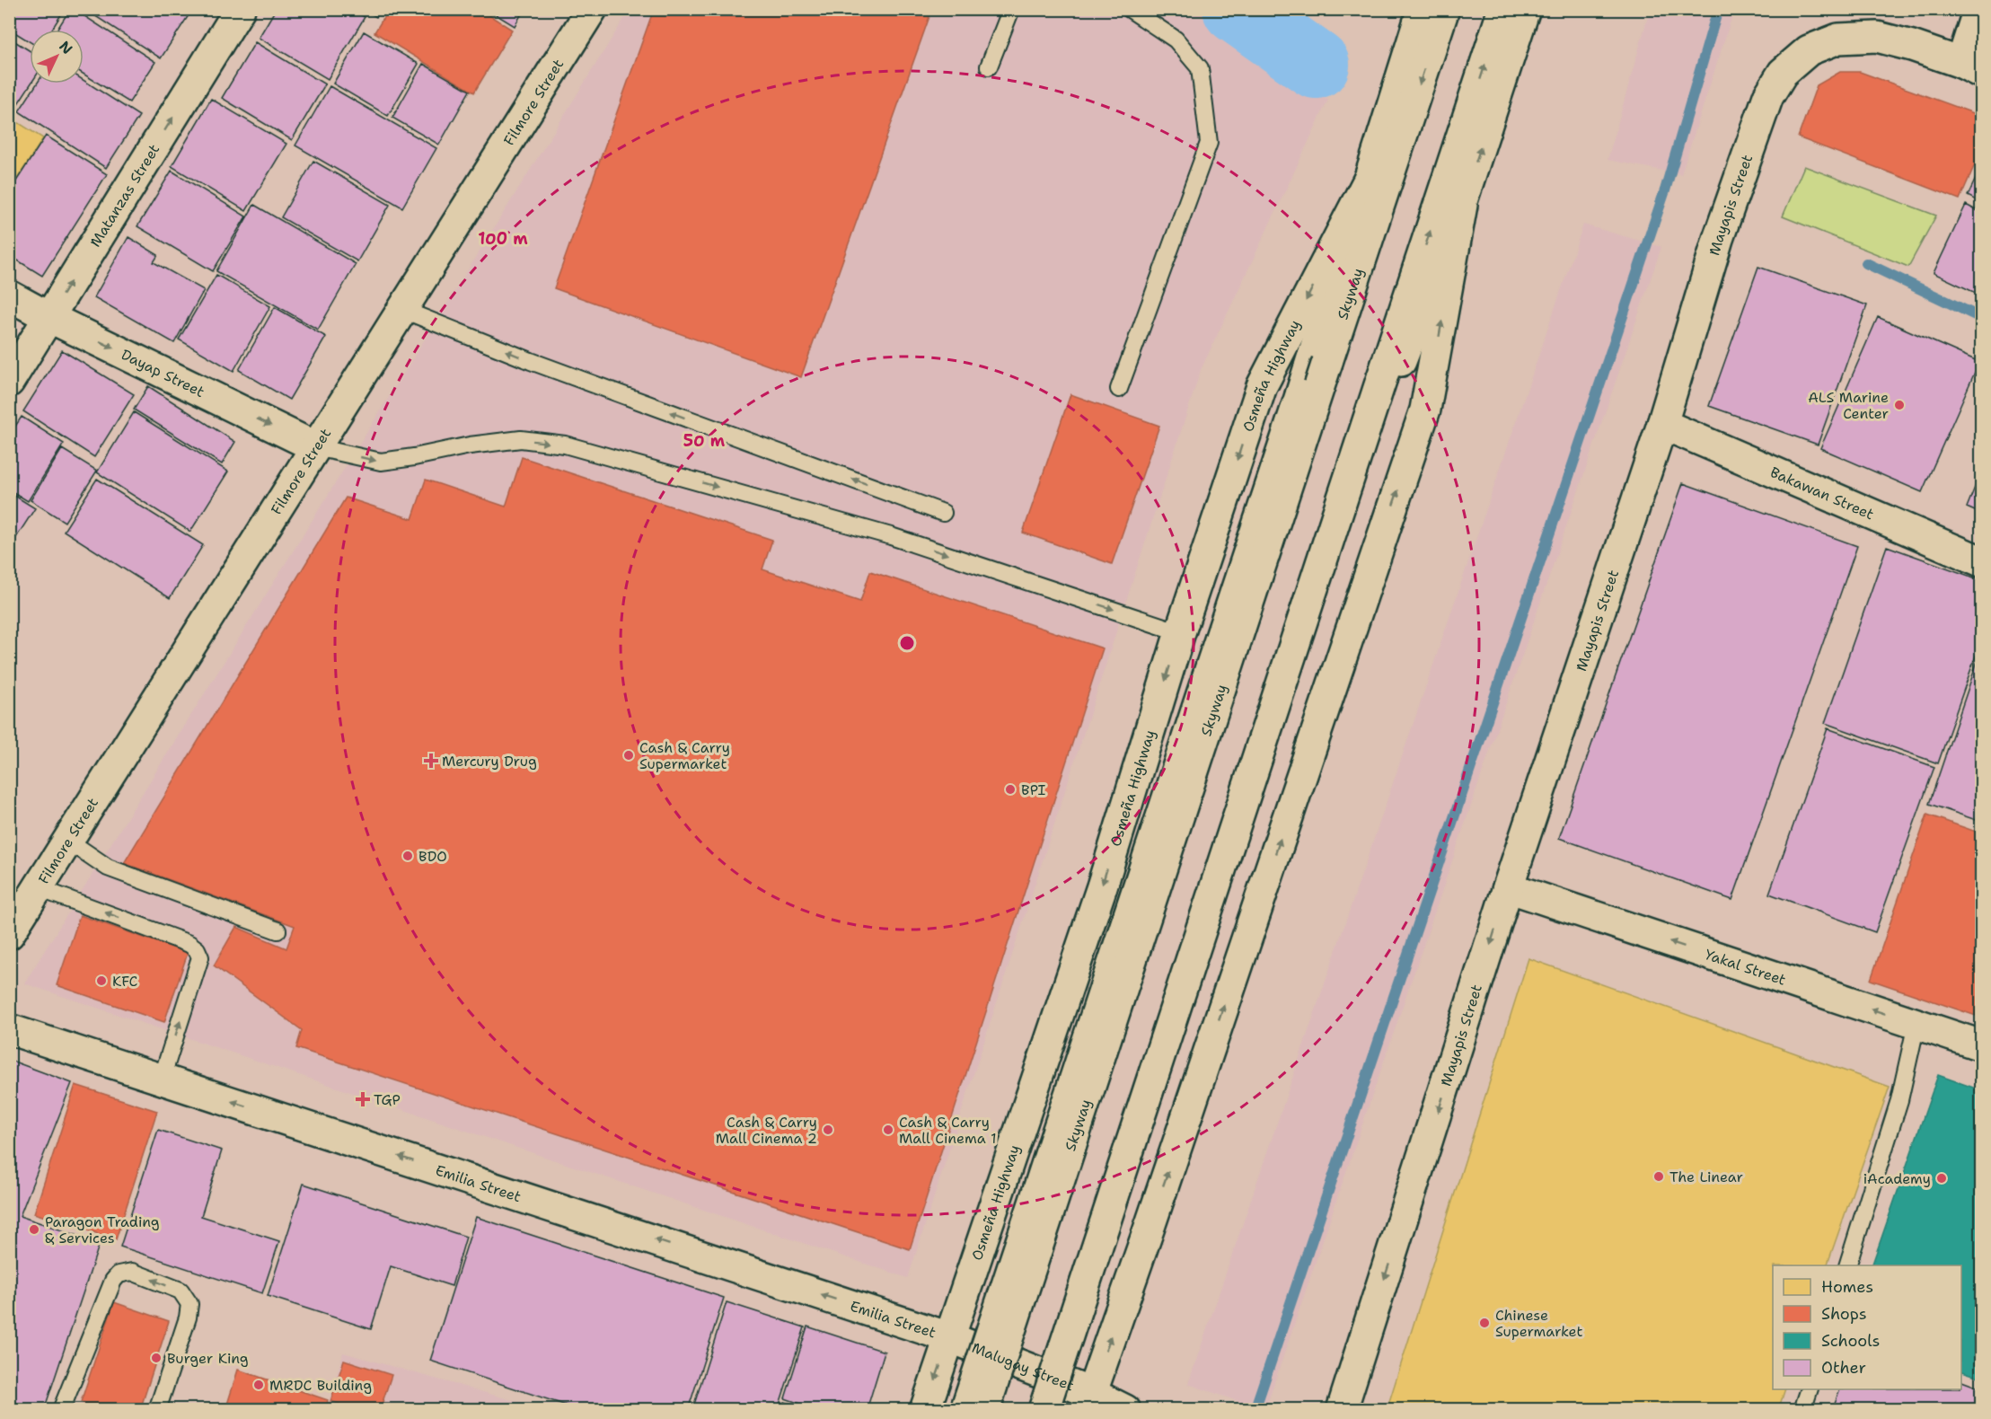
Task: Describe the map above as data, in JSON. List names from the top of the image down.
{
  "streets": {
    "main road": [
      "Filmore Street",
      "Matanzas Street",
      "Mayapis Street",
      "Skyway",
      "Dayap Street",
      "Osmeña Highway",
      "Bakawan Street",
      "Yakal Street",
      "Emilia Street",
      "Malugay Street"
    ]
  },
  "crossings": [
    ["Filmore Street", "Dayap Street"],
    ["Matanzas Street", "Dayap Street"],
    ["Mayapis Street", "Bakawan Street"],
    ["Mayapis Street", "Yakal Street"],
    ["Osmeña Highway", "Emilia Street"],
    ["Osmeña Highway", "Malugay Street"],
    ["Emilia Street", "Malugay Street"]
  ],
  "one_way": [
    "Matanzas Street",
    "Dayap Street",
    "Yakal Street",
    "Emilia Street"
  ],
  "places": {
    "other": [
      "ALS Marine Center",
      "Cash & Carry Supermarket",
      "BPI",
      "BDO",
      "KFC",
      "Cash & Carry Mall Cinema 2",
      "Cash & Carry Mall Cinema 1",
      "The Linear",
      "iAcademy",
      "Paragon Trading & Services",
      "Chinese Supermarket",
      "Burger King",
      "MRDC Building"
    ],
    "health": ["Mercury Drug", "TGP"]
  },
  "legend": [
    "Homes",
    "Shops",
    "Schools",
    "Other"
  ],
  "north": "top right",
  "rings": ["100 m", "50 m"]
}
